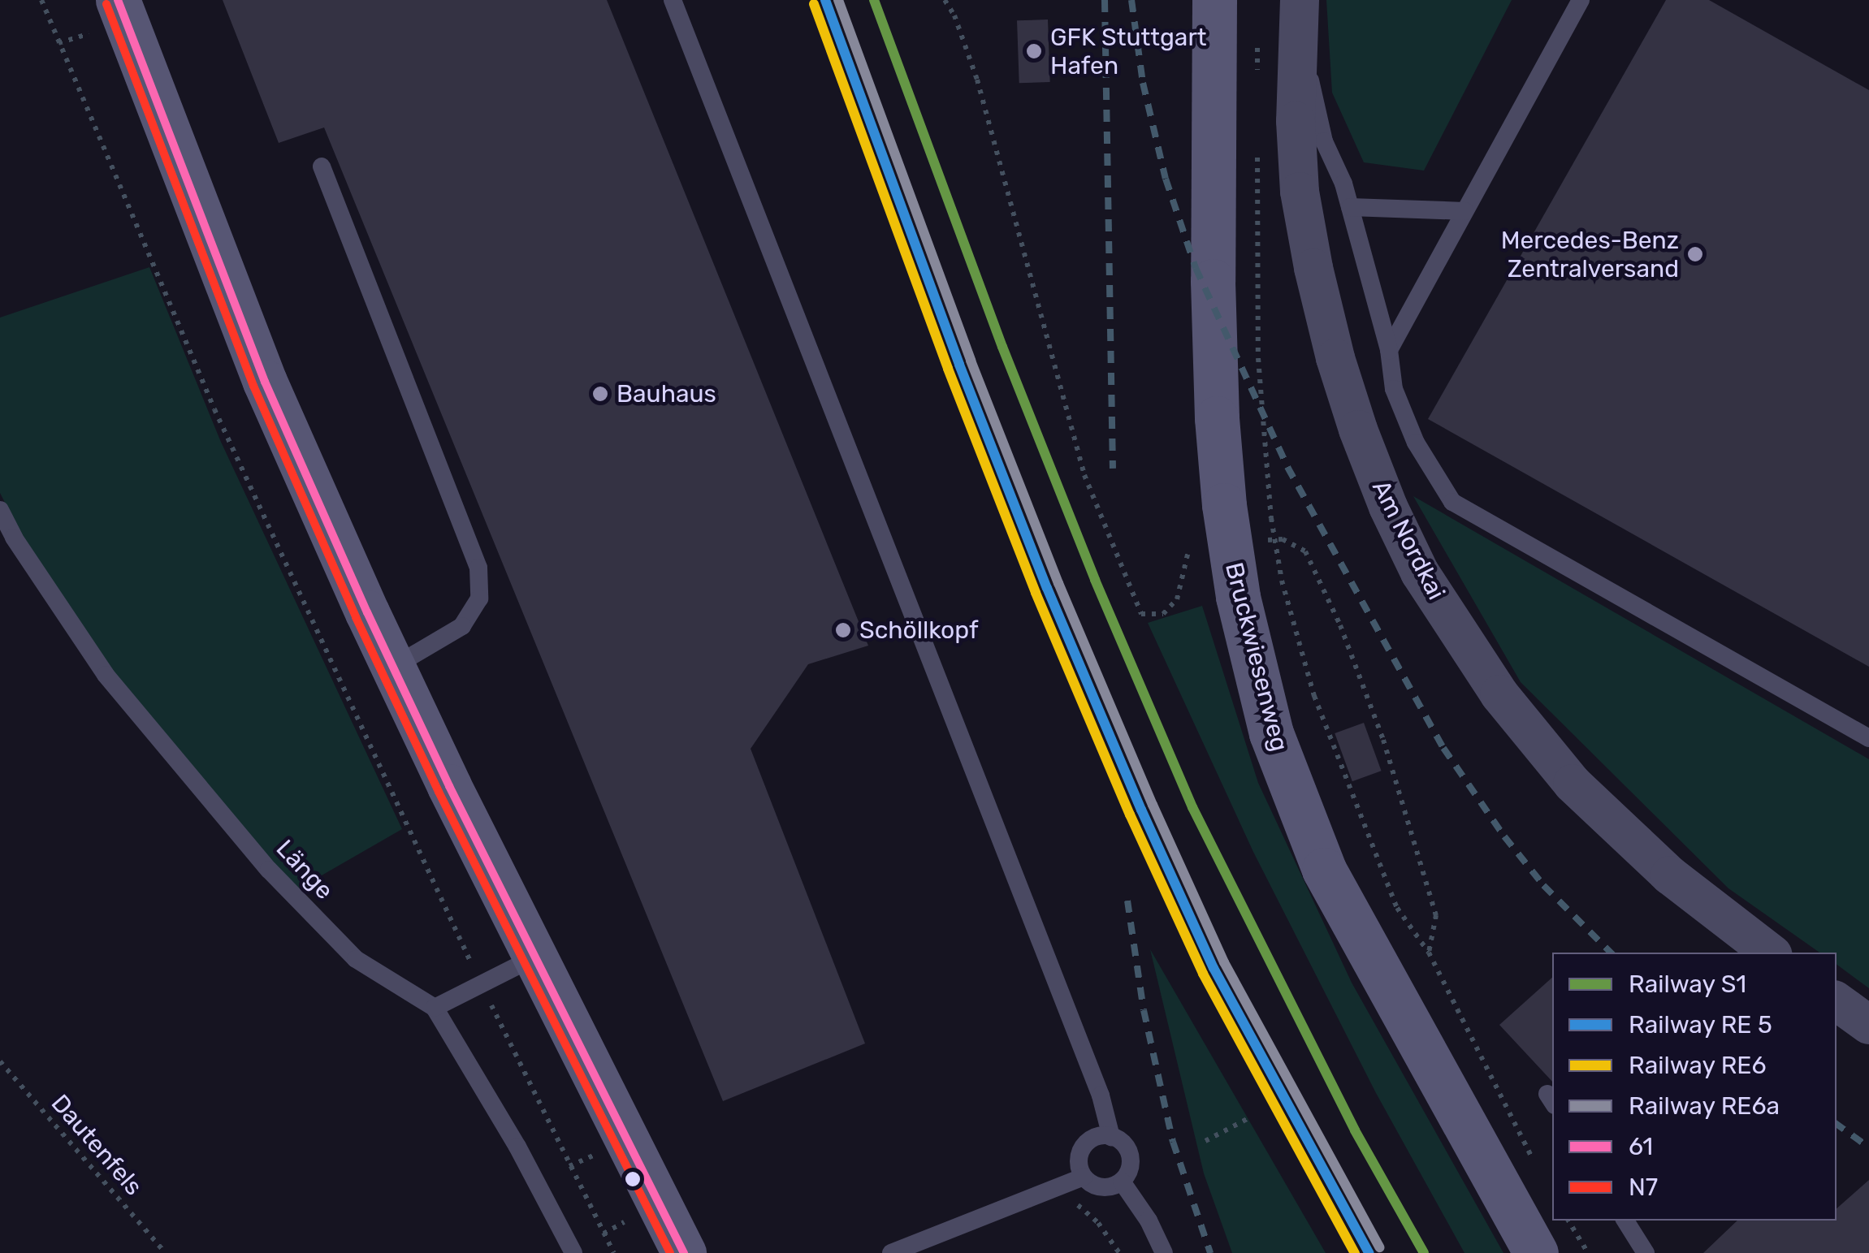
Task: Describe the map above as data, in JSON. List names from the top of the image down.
{
  "streets": {
    "street": ["Am Nordkai", "Bruckwiesenweg"],
    "lane": ["Länge"],
    "path": ["Dautenfels"]
  },
  "places": [
    "GFK Stuttgart Hafen",
    "Mercedes-Benz Zentralversand",
    "Bauhaus",
    "Schöllkopf"
  ],
  "lines": [
    "rail line S1",
    "rail line RE6a",
    "transit line 61",
    "rail line RE6",
    "transit line N7"
  ],
  "legend": [
    "Railway S1",
    "Railway RE 5",
    "Railway RE6",
    "Railway RE6a",
    "61",
    "N7"
  ]
}
